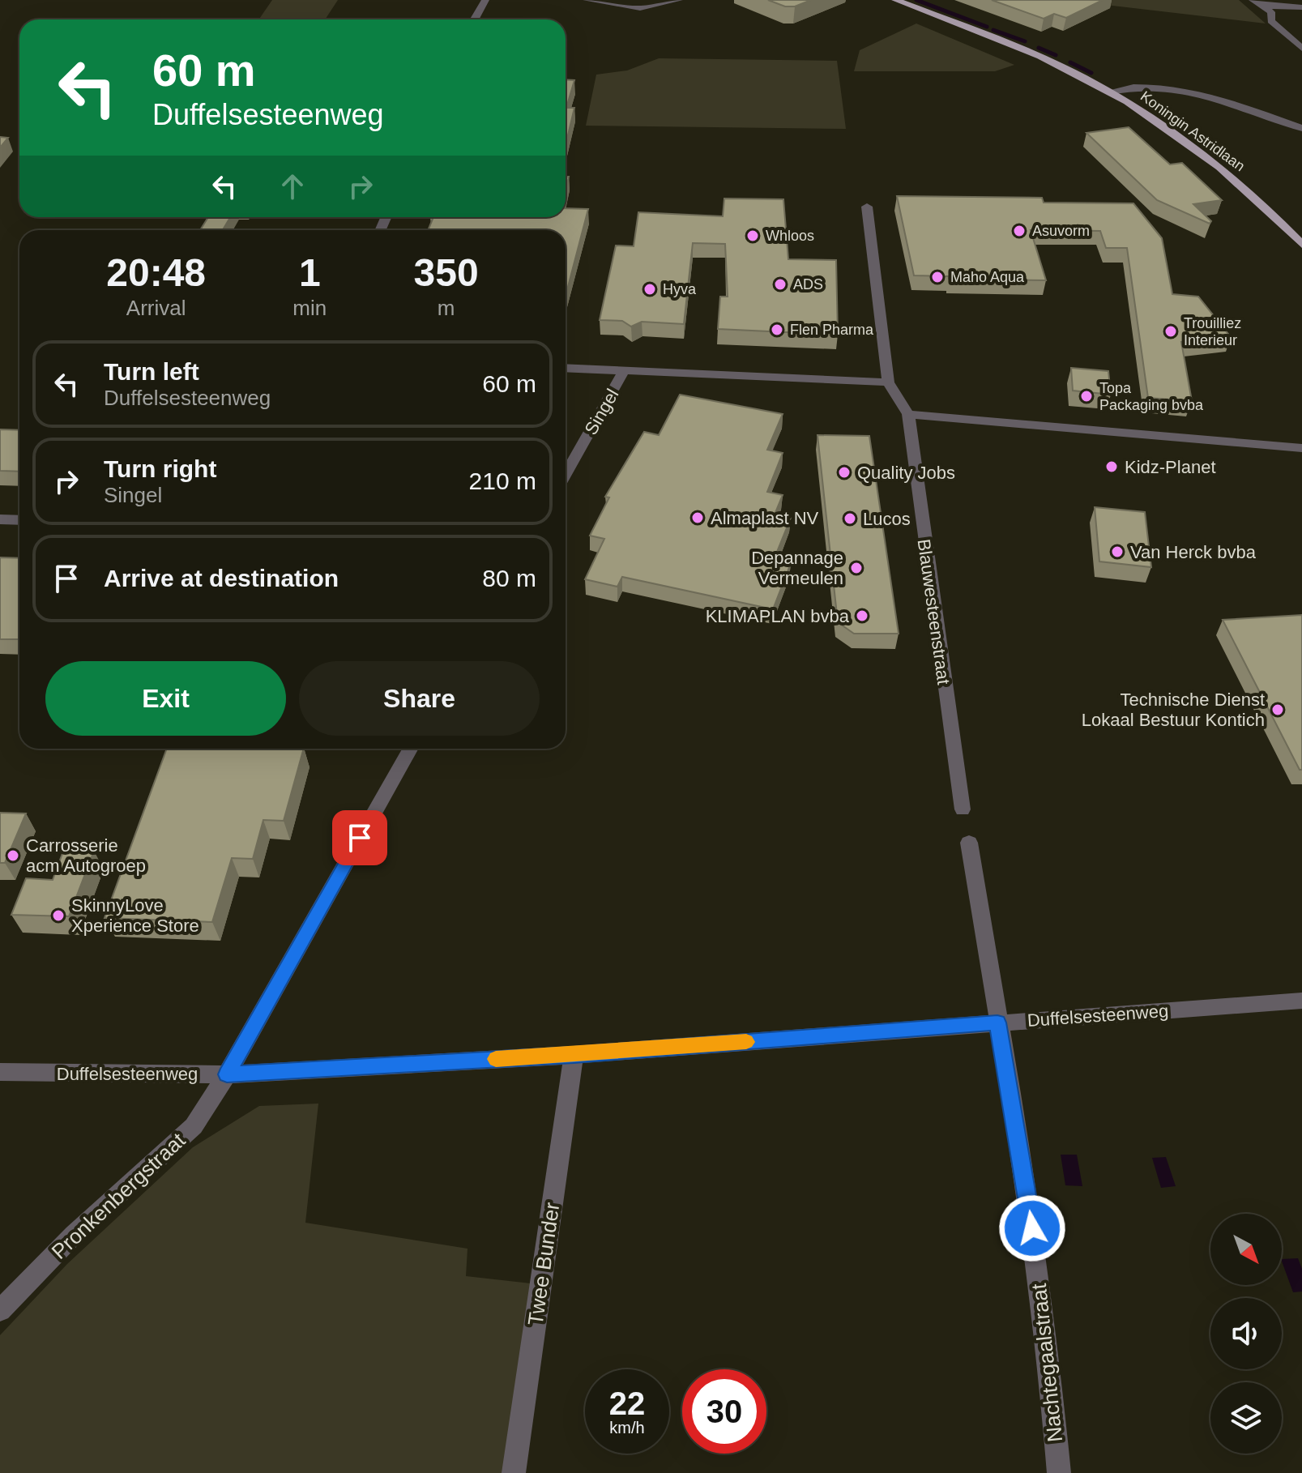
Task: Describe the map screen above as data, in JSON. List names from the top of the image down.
{
  "streets": {
    "main road": ["Koningin Astridlaan"],
    "street": [
      "Singel",
      "Blauwesteenstraat",
      "Duffelsesteenweg",
      "Pronkenbergstraat",
      "Twee Bunder",
      "Nachtegaalstraat"
    ]
  },
  "crossings": [
    ["Duffelsesteenweg", "Pronkenbergstraat"],
    ["Duffelsesteenweg", "Twee Bunder"],
    ["Duffelsesteenweg", "Nachtegaalstraat"]
  ],
  "places": [
    "Asuvorm",
    "Whloos",
    "Maho Aqua",
    "ADS",
    "Hyva",
    "Flen Pharma",
    "Trouilliez Interieur",
    "Topa Packaging bvba",
    "Kidz-Planet",
    "Quality Jobs",
    "Almaplast NV",
    "Lucos",
    "Van Herck bvba",
    "Depannage Vermeulen",
    "KLIMAPLAN bvba",
    "Technische Dienst Lokaal Bestuur Kontich",
    "Carrosserie acm Autogroep",
    "SkinnyLove Xperience Store"
  ],
  "north": "bottom right",
  "page": {
    "turn": ["60 m", "Duffelsesteenweg"],
    "eta": [
      "20:48",
      "Arrival",
      "1",
      "min",
      "350",
      "m"
    ],
    "list": [
      {
        "name": "Turn left",
        "note": "Duffelsesteenweg",
        "value": "60 m"
      },
      {
        "name": "Turn right",
        "note": "Singel",
        "value": "210 m"
      },
      {
        "name": "Arrive at destination",
        "value": "80 m"
      }
    ],
    "buttons": ["Exit", "Share"],
    "speed": "22 km/h",
    "limit": "30"
  }
}
